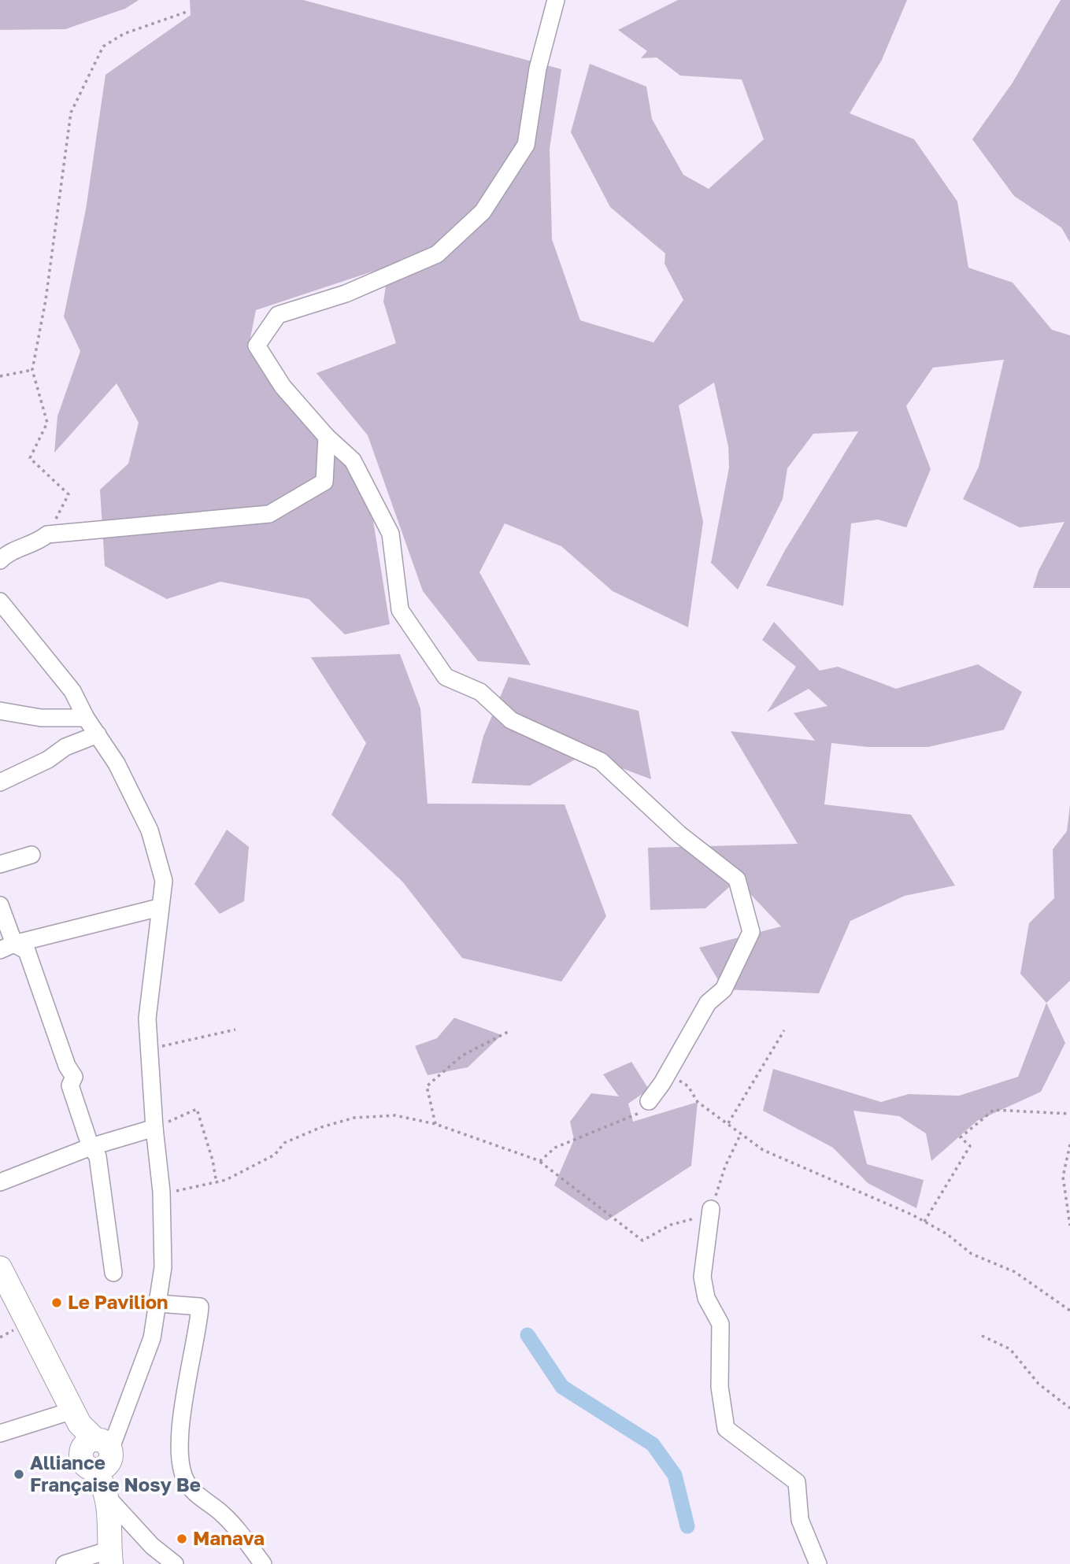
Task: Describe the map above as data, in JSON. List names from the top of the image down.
{
  "places": ["Le Pavilion", "Alliance Française Nosy Be", "Manava"]
}
